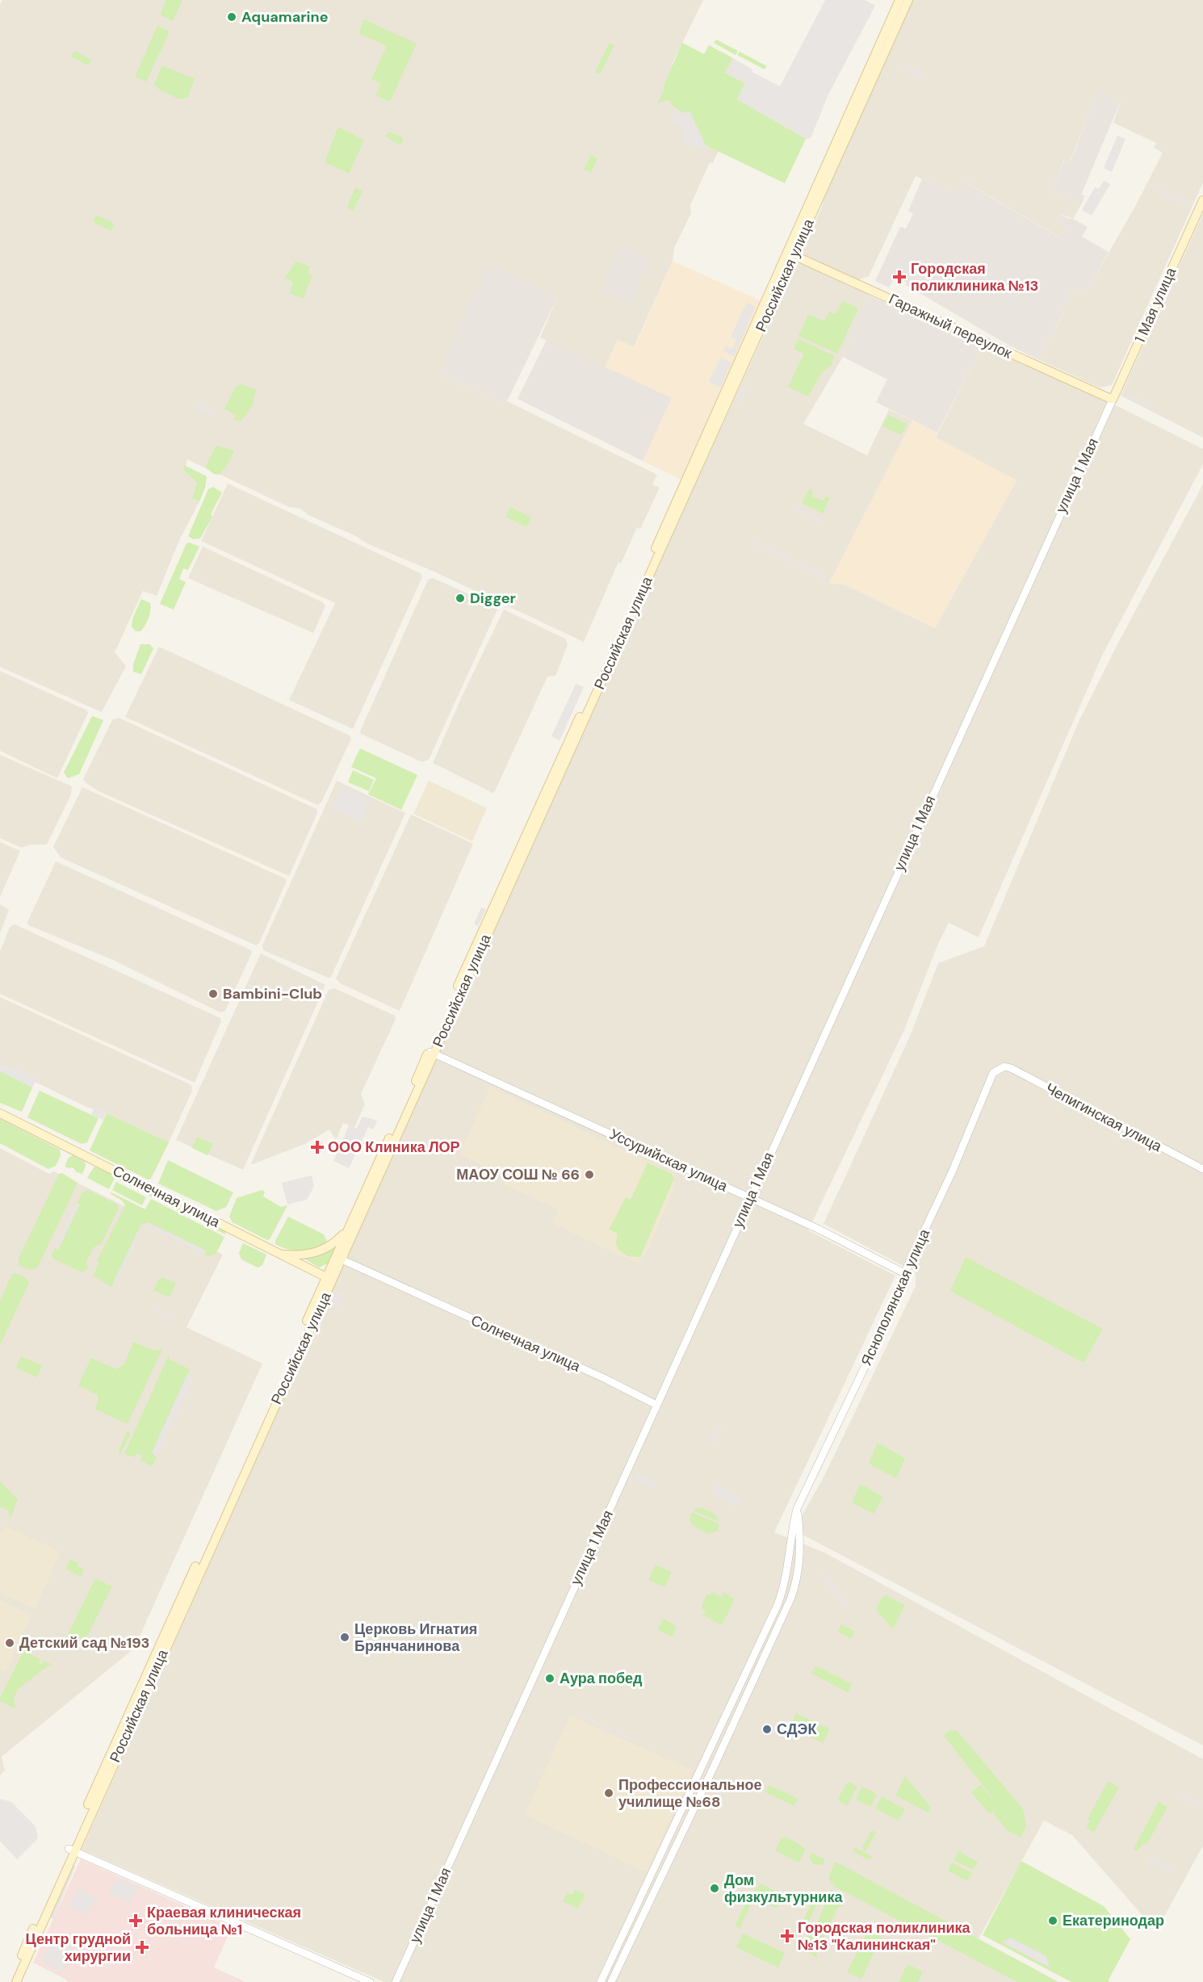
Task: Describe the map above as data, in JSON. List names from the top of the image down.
{
  "streets": {
    "main road": [
      "Российская улица",
      "1 Мая улица",
      "Гаражный переулок",
      "Солнечная улица"
    ],
    "street": [
      "улица 1 Мая",
      "Чепигинская улица",
      "Уссурийская улица",
      "Яснополянская улица"
    ]
  },
  "crossings": [
    ["Российская улица", "Гаражный переулок"],
    ["Российская улица", "Уссурийская улица"],
    ["Российская улица", "Солнечная улица"],
    ["1 Мая улица", "Гаражный переулок"],
    ["1 Мая улица", "улица 1 Мая"],
    ["Гаражный переулок", "улица 1 Мая"],
    ["улица 1 Мая", "Уссурийская улица"],
    ["улица 1 Мая", "Солнечная улица"],
    ["Чепигинская улица", "Яснополянская улица"],
    ["Уссурийская улица", "Яснополянская улица"]
  ],
  "places": {
    "other": [
      "Aquamarine",
      "Digger",
      "Bambini-Club",
      "МАОУ СОШ № 66",
      "Церковь Игнатия Брянчанинова",
      "Детский сад №193",
      "Аура побед",
      "СДЭК",
      "Профессиональное училище №68",
      "Дом физкультурника",
      "Екатеринодар"
    ],
    "health": [
      "Городская поликлиника №13",
      "ООО Клиника ЛОР",
      "Краевая клиническая больница №1",
      "Городская поликлиника №13 \"Калининская\"",
      "Центр грудной хирургии"
    ]
  }
}
